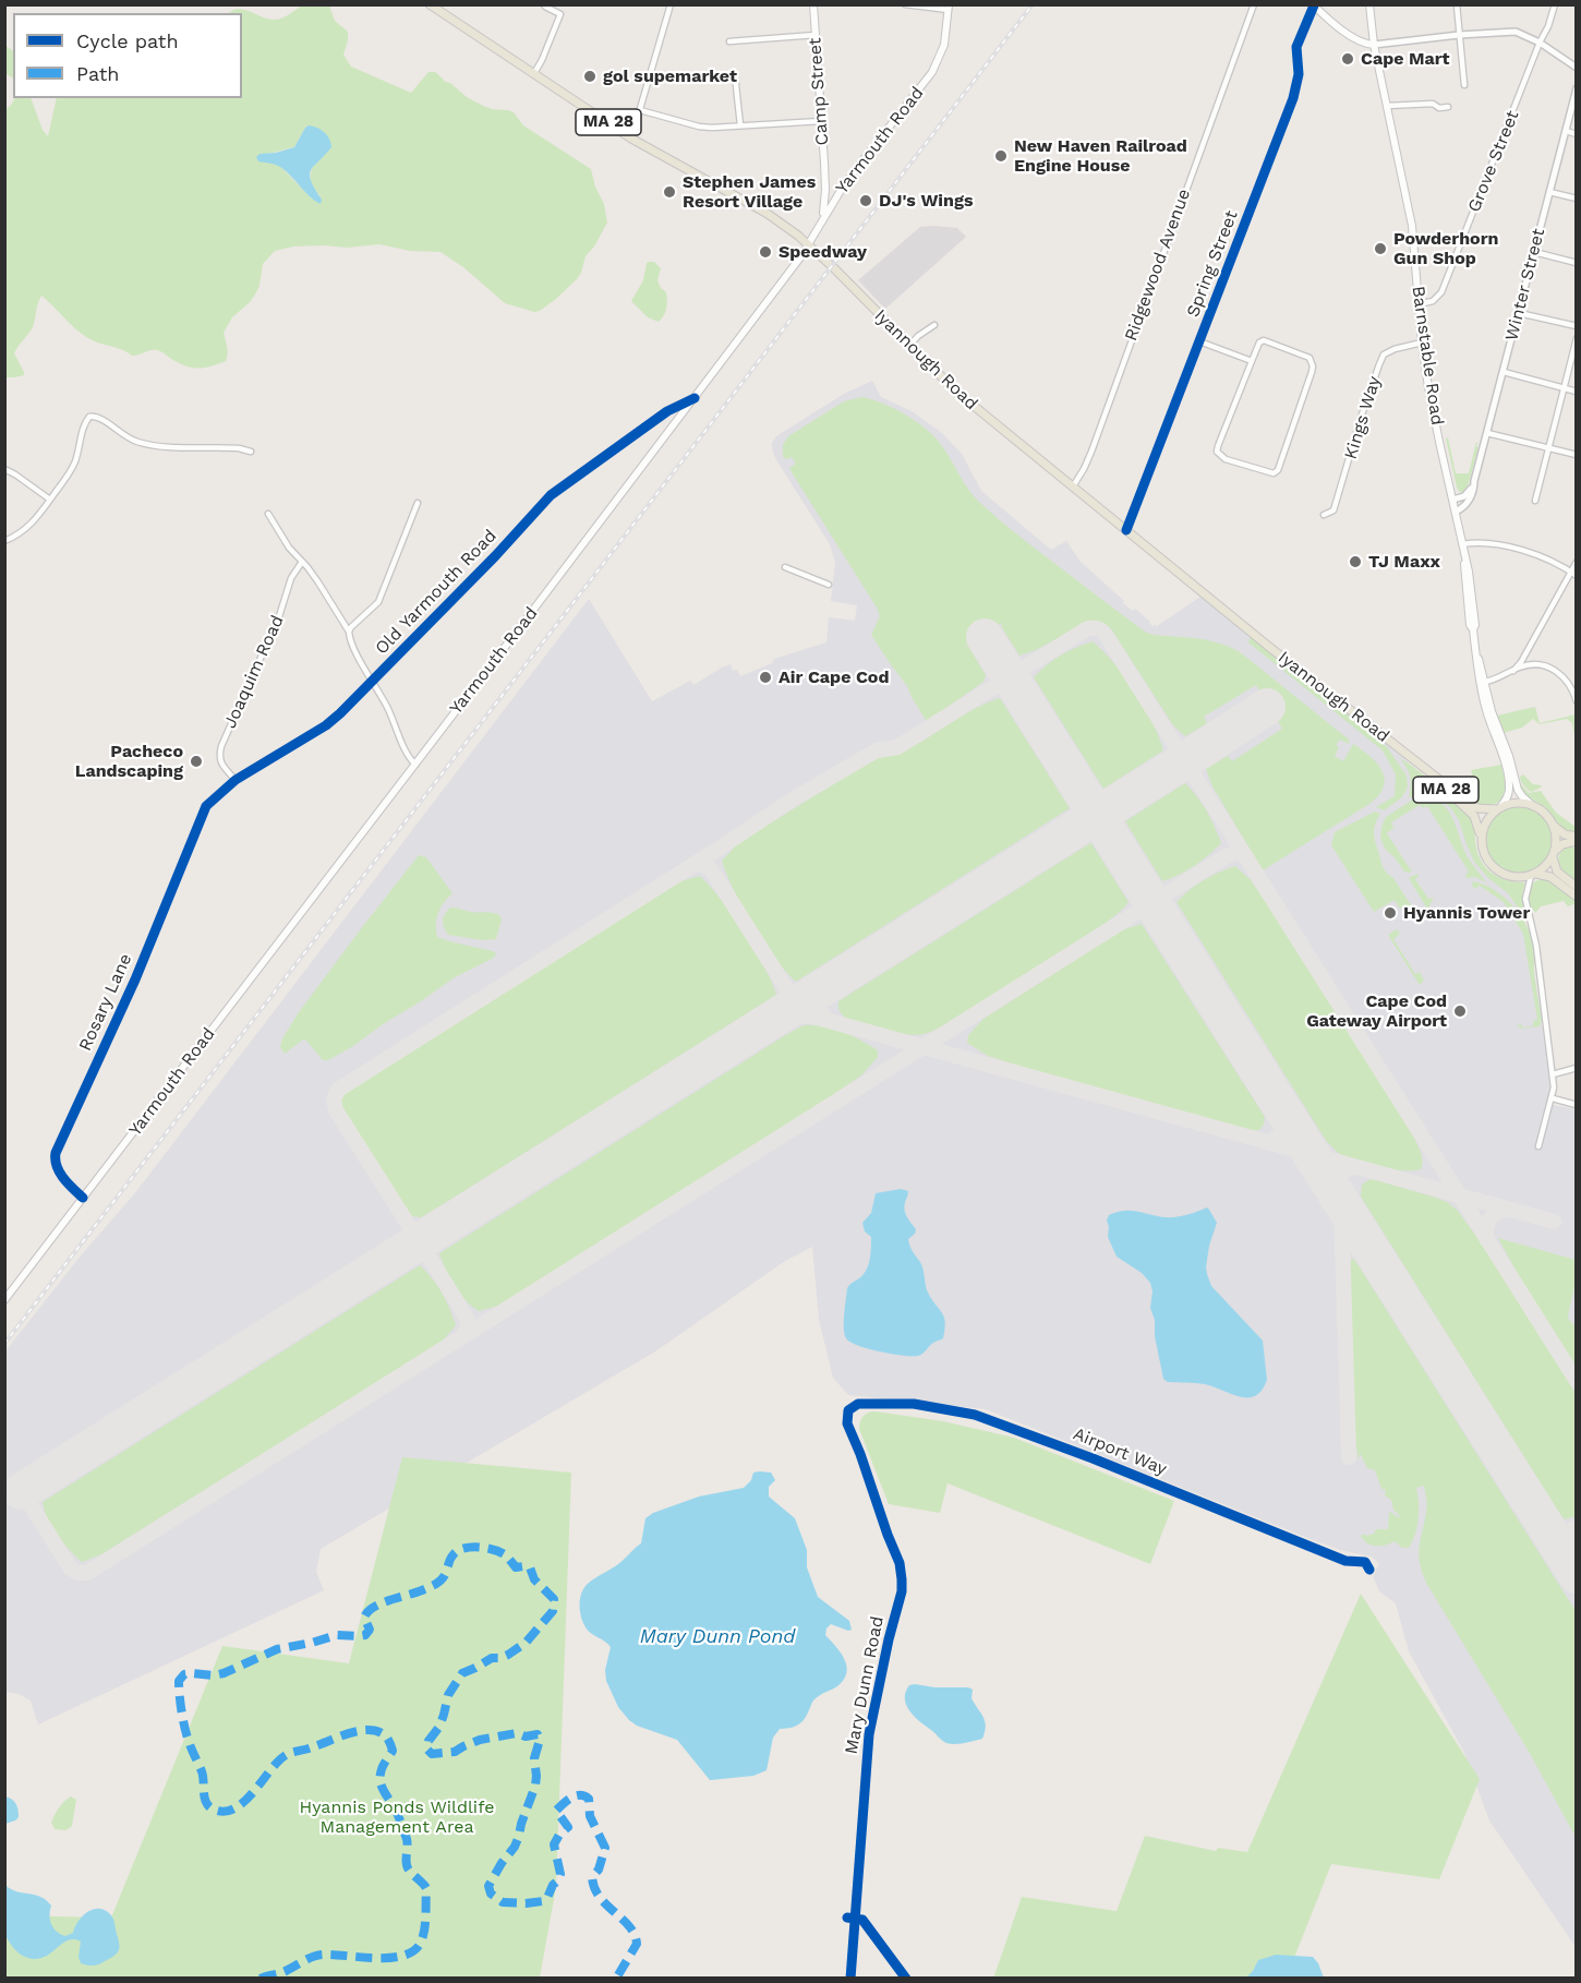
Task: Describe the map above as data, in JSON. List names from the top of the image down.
{
  "streets": {
    "main road": [
      "Camp Street",
      "MA 28",
      "Yarmouth Road",
      "Barnstable Road",
      "Iyannough Road"
    ],
    "street": [
      "Grove Street",
      "Spring Street",
      "Ridgewood Avenue",
      "Winter Street",
      "Kings Way",
      "Old Yarmouth Road",
      "Joaquim Road",
      "Rosary Lane",
      "Airport Way",
      "Mary Dunn Road"
    ]
  },
  "crossings": [
    ["Camp Street", "Yarmouth Road"],
    ["MA 28", "Barnstable Road"],
    ["MA 28", "Iyannough Road"],
    ["Yarmouth Road", "Iyannough Road"],
    ["Yarmouth Road", "Old Yarmouth Road"],
    ["Yarmouth Road", "Rosary Lane"],
    ["Grove Street", "Barnstable Road"],
    ["Spring Street", "Iyannough Road"],
    ["Ridgewood Avenue", "Iyannough Road"],
    ["Winter Street", "Barnstable Road"],
    ["Barnstable Road", "Iyannough Road"],
    ["Barnstable Road", "Kings Way"],
    ["Old Yarmouth Road", "Joaquim Road"],
    ["Old Yarmouth Road", "Rosary Lane"],
    ["Airport Way", "Mary Dunn Road"]
  ],
  "water": ["Mary Dunn Pond"],
  "parks": ["Hyannis Ponds Wildlife Management Area"],
  "places": [
    "Cape Mart",
    "gol supemarket",
    "New Haven Railroad Engine House",
    "Stephen James Resort Village",
    "DJ's Wings",
    "Powderhorn Gun Shop",
    "Speedway",
    "TJ Maxx",
    "Air Cape Cod",
    "Pacheco Landscaping",
    "Hyannis Tower",
    "Cape Cod Gateway Airport"
  ],
  "legend": ["Cycle path", "Path"]
}
